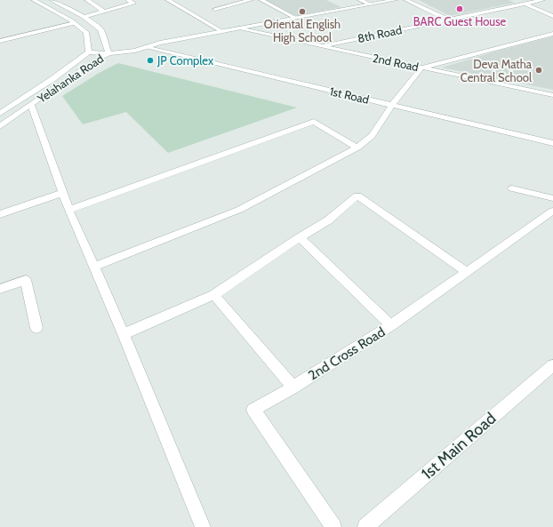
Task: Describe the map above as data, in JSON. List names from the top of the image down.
{
  "streets": {
    "street": [
      "8th Road",
      "2nd Road",
      "Yelahanka Road",
      "1st Road",
      "2nd Cross Road",
      "1st Main Road"
    ]
  },
  "crossings": [
    ["8th Road", "2nd Road"]
  ],
  "places": [
    "BARC Guest House",
    "Oriental English High School",
    "JP Complex",
    "Deva Matha Central School"
  ]
}
